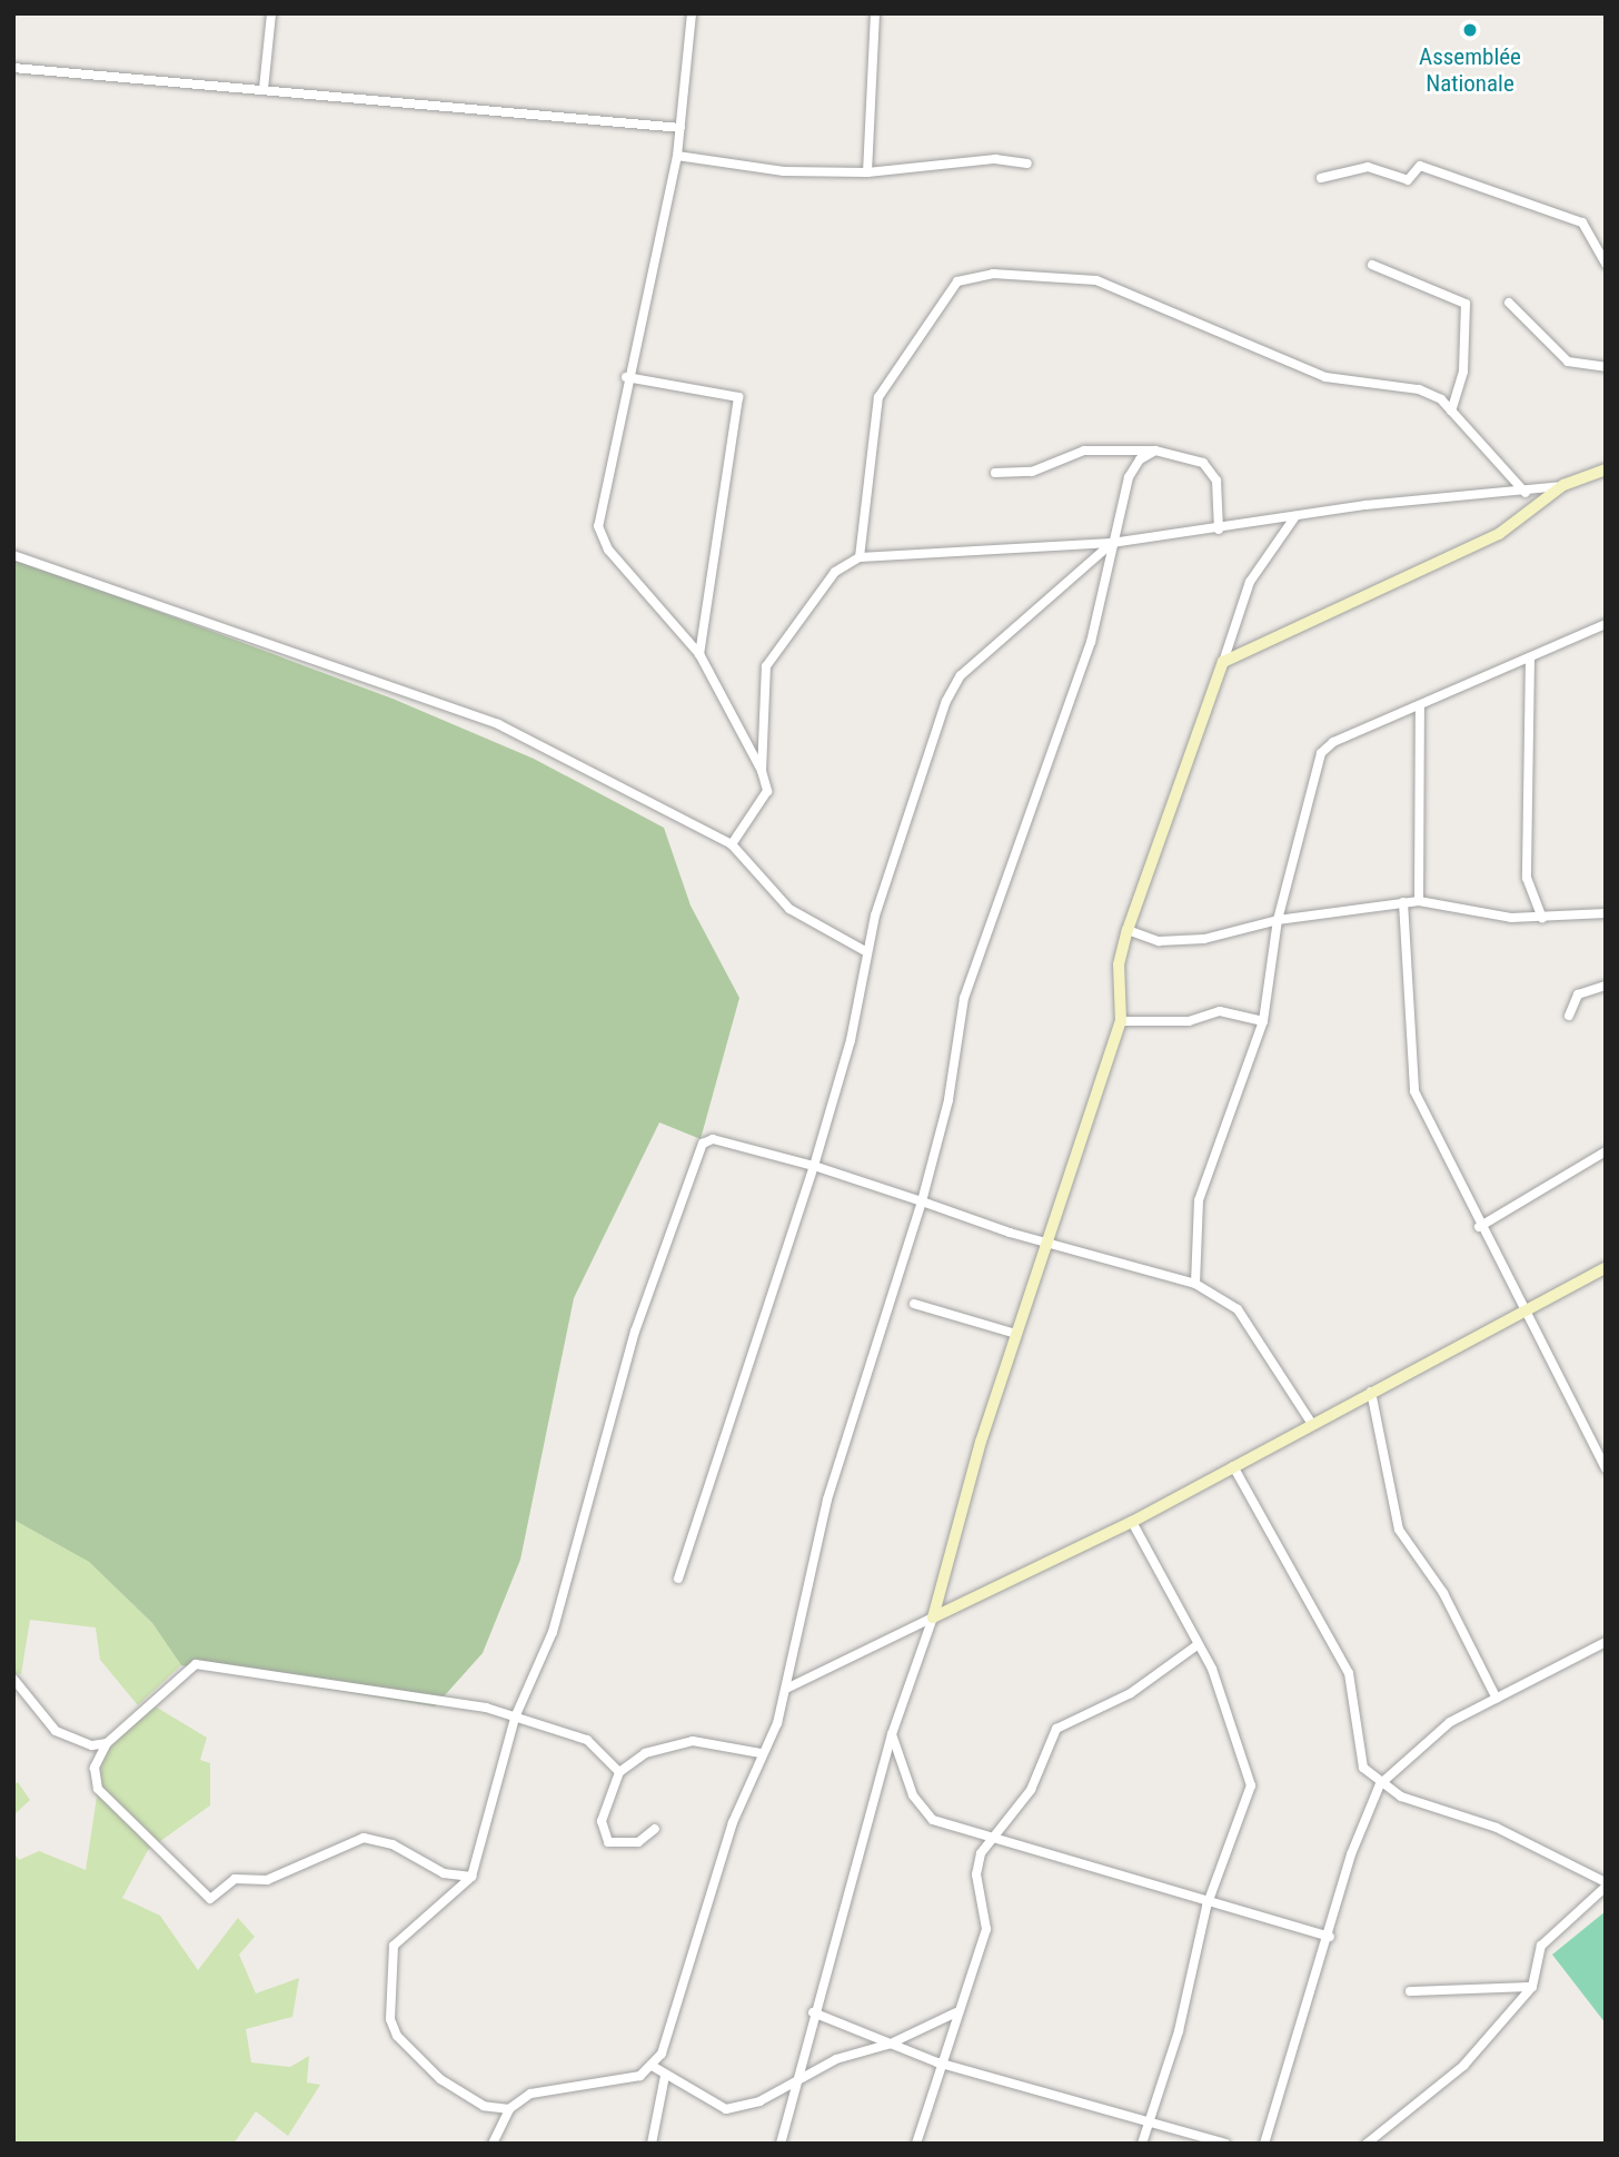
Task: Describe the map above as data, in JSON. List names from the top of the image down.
{
  "places": ["Assemblée Nationale"]
}
